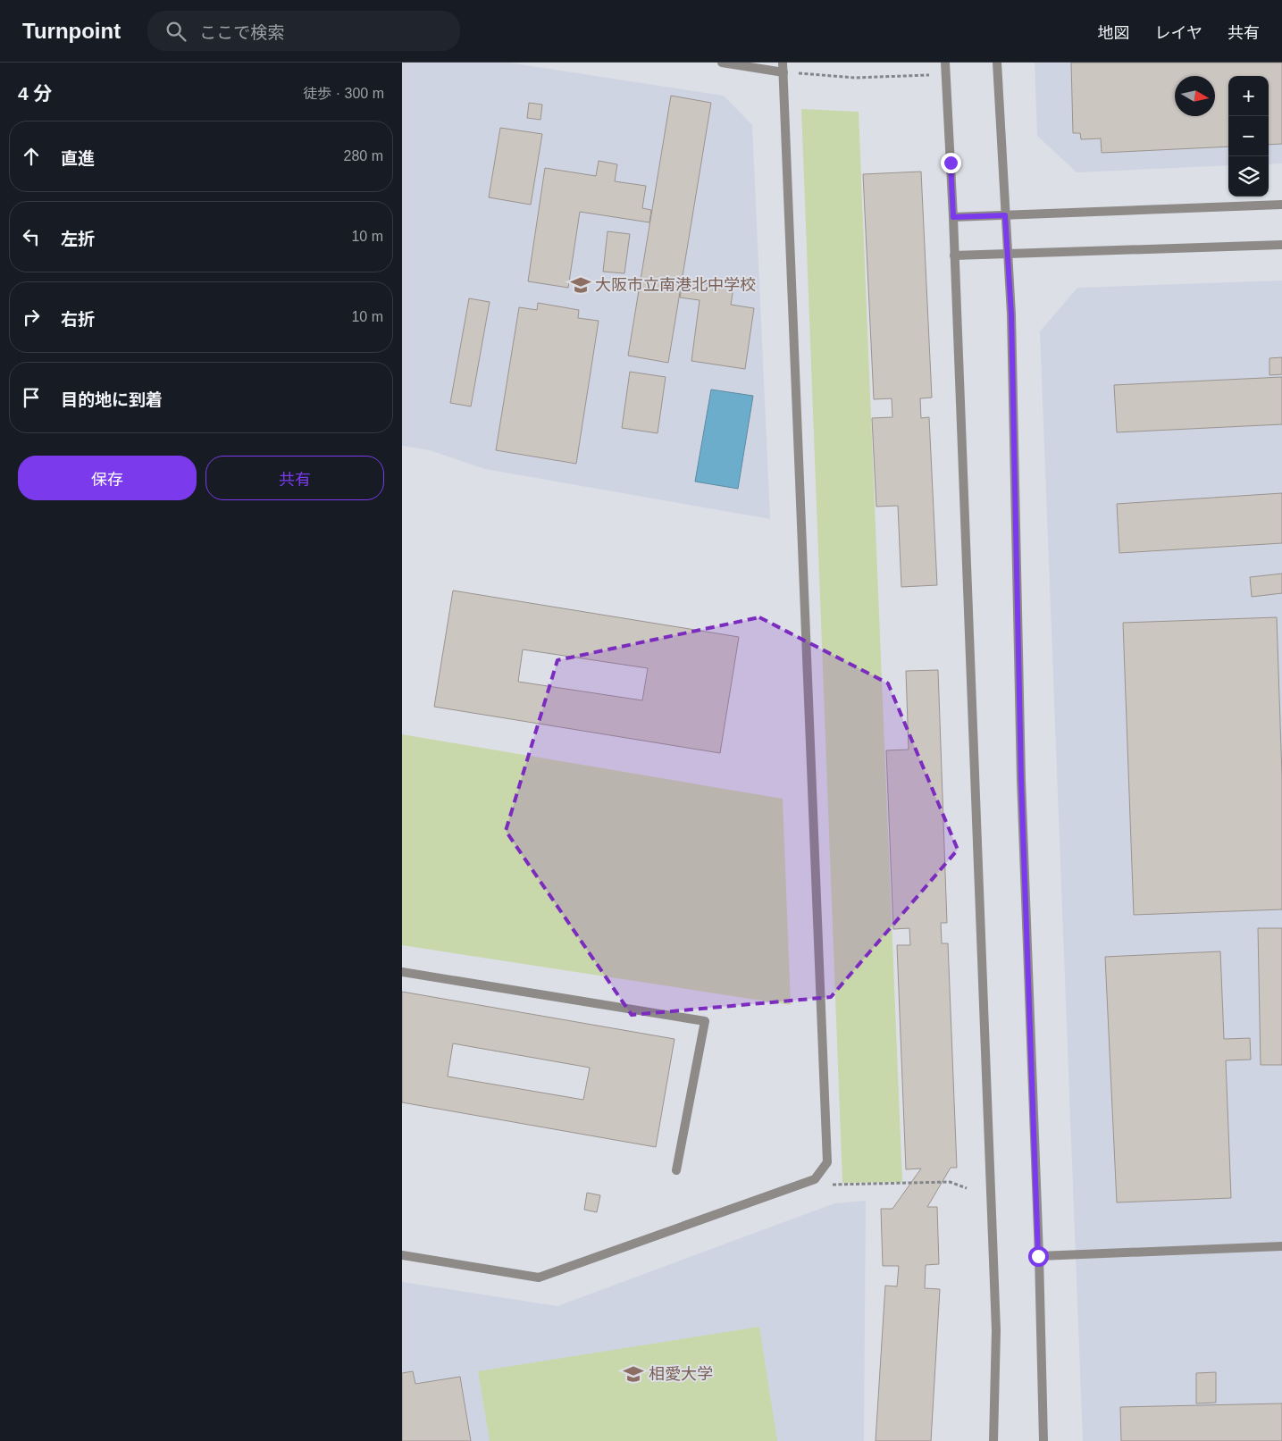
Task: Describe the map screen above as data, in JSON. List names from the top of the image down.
{
  "places": {
    "school or university": ["大阪市立南港北中学校", "相愛大学"]
  },
  "north": "right",
  "page": {
    "header": "Turnpoint",
    "search": "ここで検索",
    "nav": ["地図", "レイヤ", "共有"],
    "heading": ["4 分", "徒歩 · 300 m"],
    "map_buttons": ["+", "−"],
    "list": [
      ["直進", "280 m"],
      ["左折", "10 m"],
      ["右折", "10 m"],
      "目的地に到着"
    ],
    "buttons": ["保存", "共有"]
  }
}
